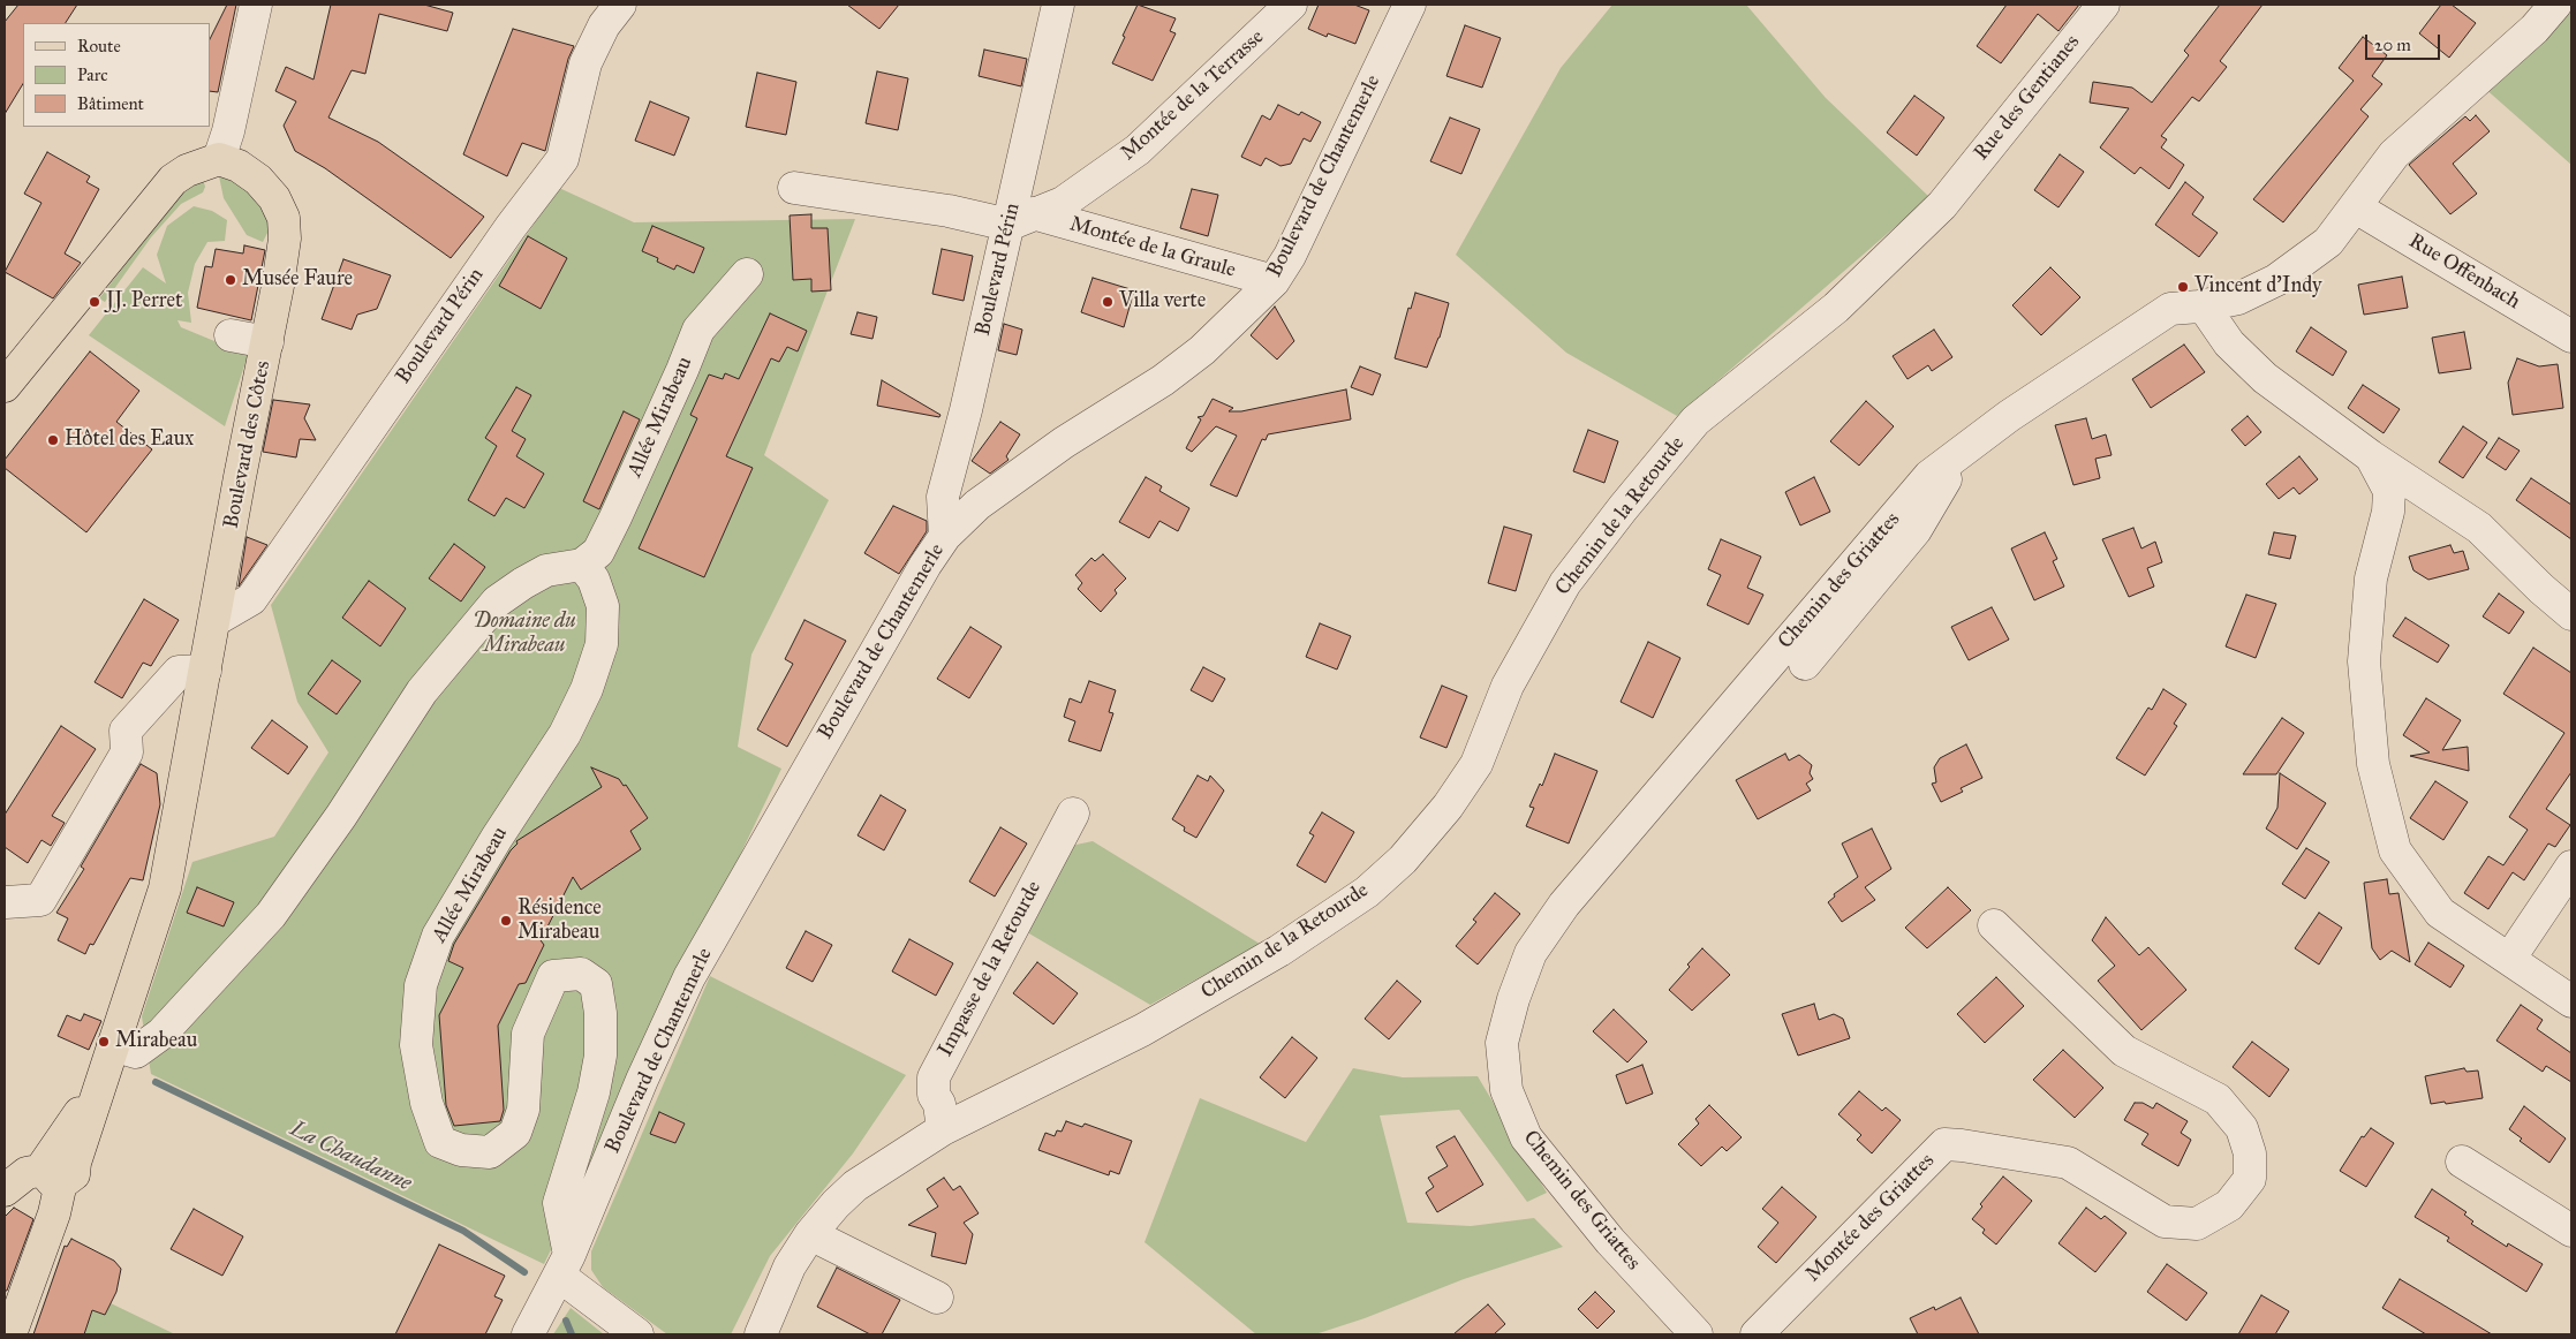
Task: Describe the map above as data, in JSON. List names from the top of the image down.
{
  "streets": {
    "main road": ["Boulevard des Côtes"],
    "street": [
      "Montée de la Terrasse",
      "Rue des Gentianes",
      "Boulevard de Chantemerle",
      "Montée de la Graule",
      "Boulevard Périn",
      "Rue Offenbach",
      "Allée Mirabeau",
      "Chemin de la Retourde",
      "Chemin des Griattes",
      "Impasse de la Retourde",
      "Montée des Griattes"
    ]
  },
  "crossings": [
    ["Montée de la Terrasse", "Montée de la Graule"],
    ["Montée de la Terrasse", "Boulevard Périn"],
    ["Rue des Gentianes", "Chemin de la Retourde"],
    ["Boulevard de Chantemerle", "Montée de la Graule"],
    ["Boulevard de Chantemerle", "Boulevard Périn"],
    ["Boulevard de Chantemerle", "Allée Mirabeau"],
    ["Montée de la Graule", "Boulevard Périn"],
    ["Boulevard Périn", "Boulevard des Côtes"],
    ["Rue Offenbach", "Chemin des Griattes"],
    ["Chemin de la Retourde", "Impasse de la Retourde"]
  ],
  "water": ["La Chaudanne"],
  "parks": ["Domaine du Mirabeau"],
  "places": [
    "Musée Faure",
    "Vincent d'Indy",
    "JJ. Perret",
    "Villa verte",
    "Hôtel des Eaux",
    "Résidence Mirabeau",
    "Mirabeau"
  ],
  "legend": ["Route", "Parc", "Bâtiment"],
  "scale_bar": "20 m"
}
